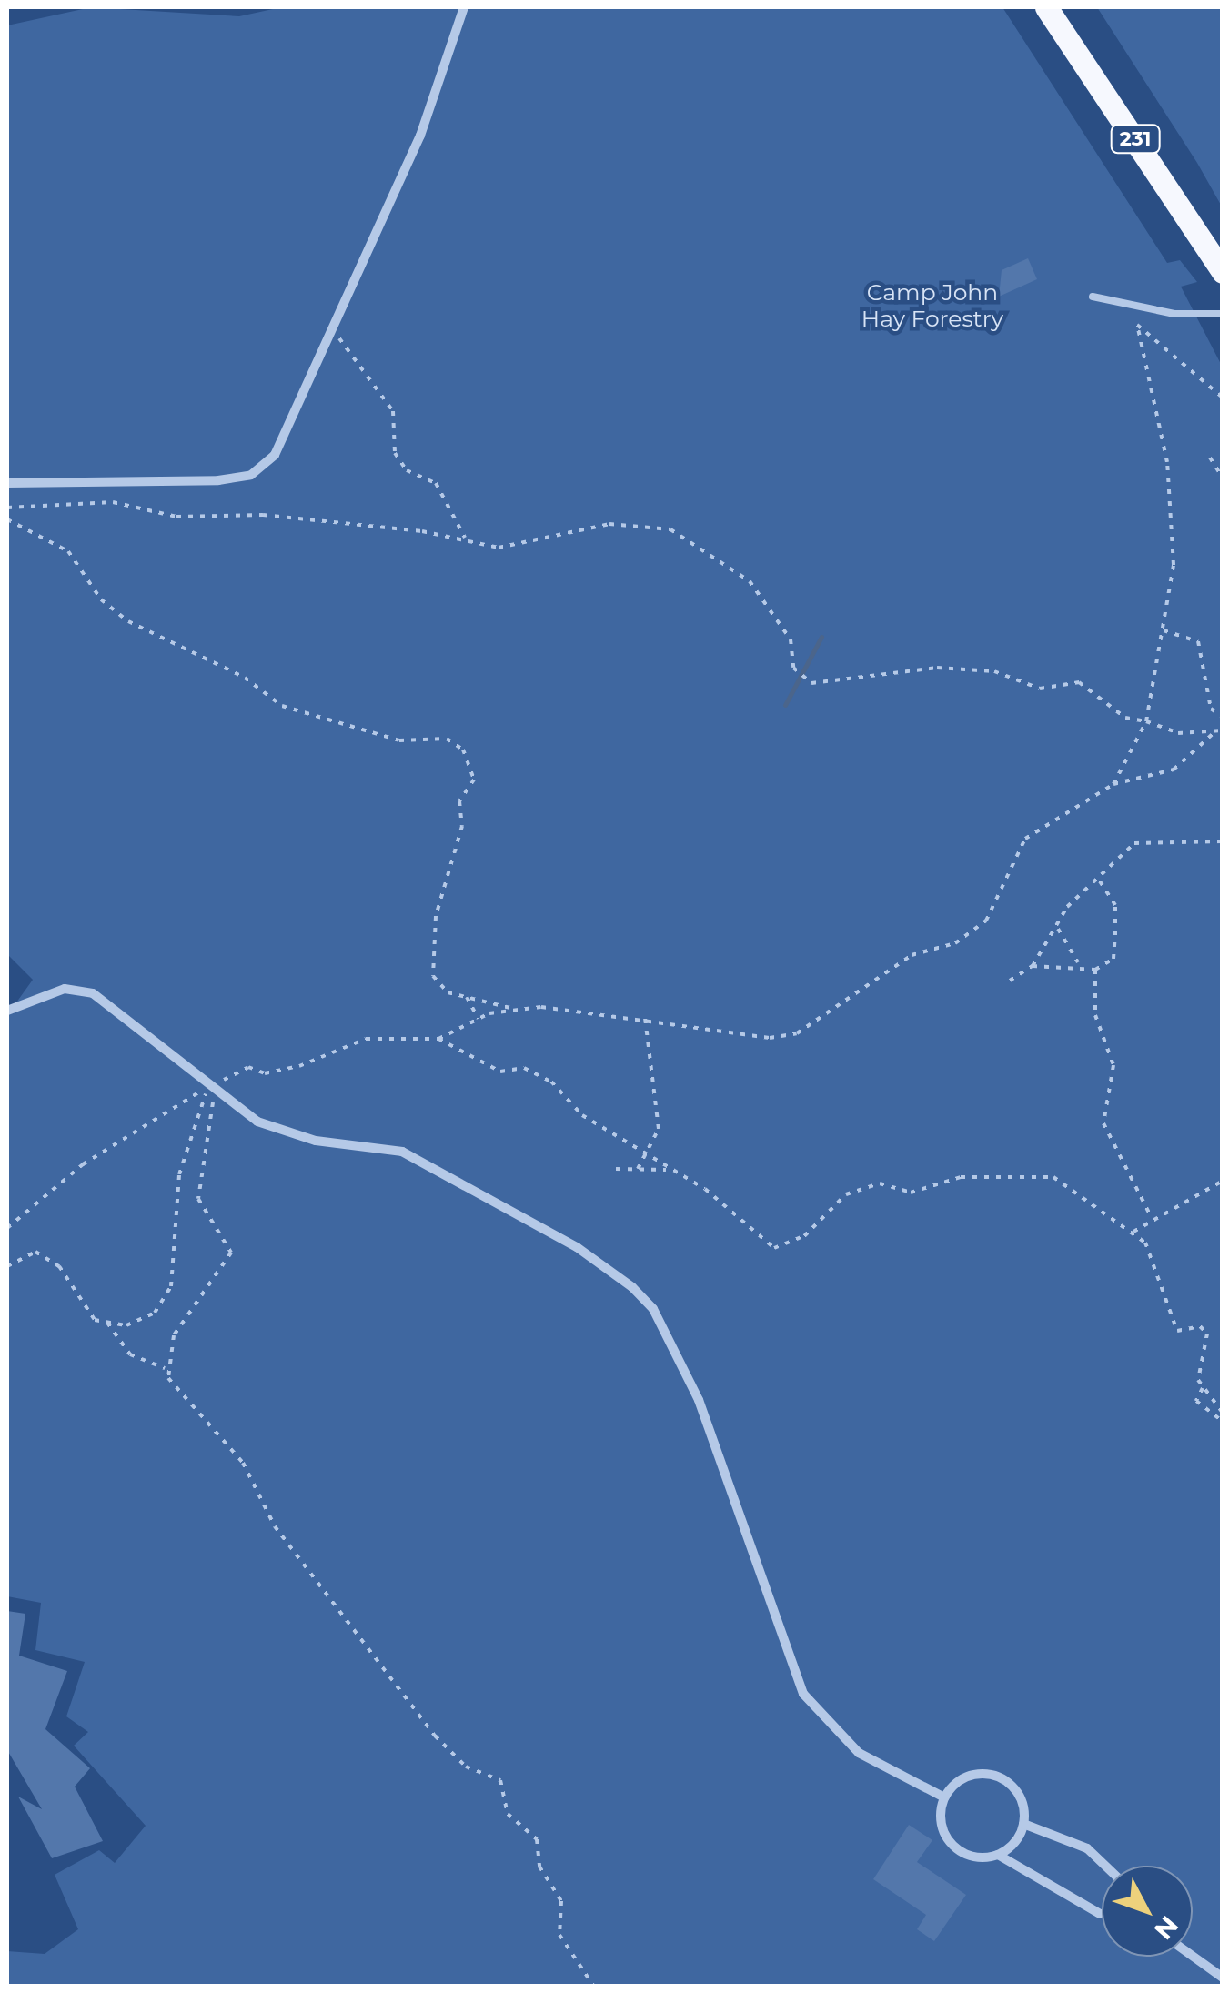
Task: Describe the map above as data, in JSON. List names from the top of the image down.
{
  "streets": {
    "main road": ["231"]
  },
  "parks": ["Camp John Hay Forestry"],
  "north": "bottom right"
}
